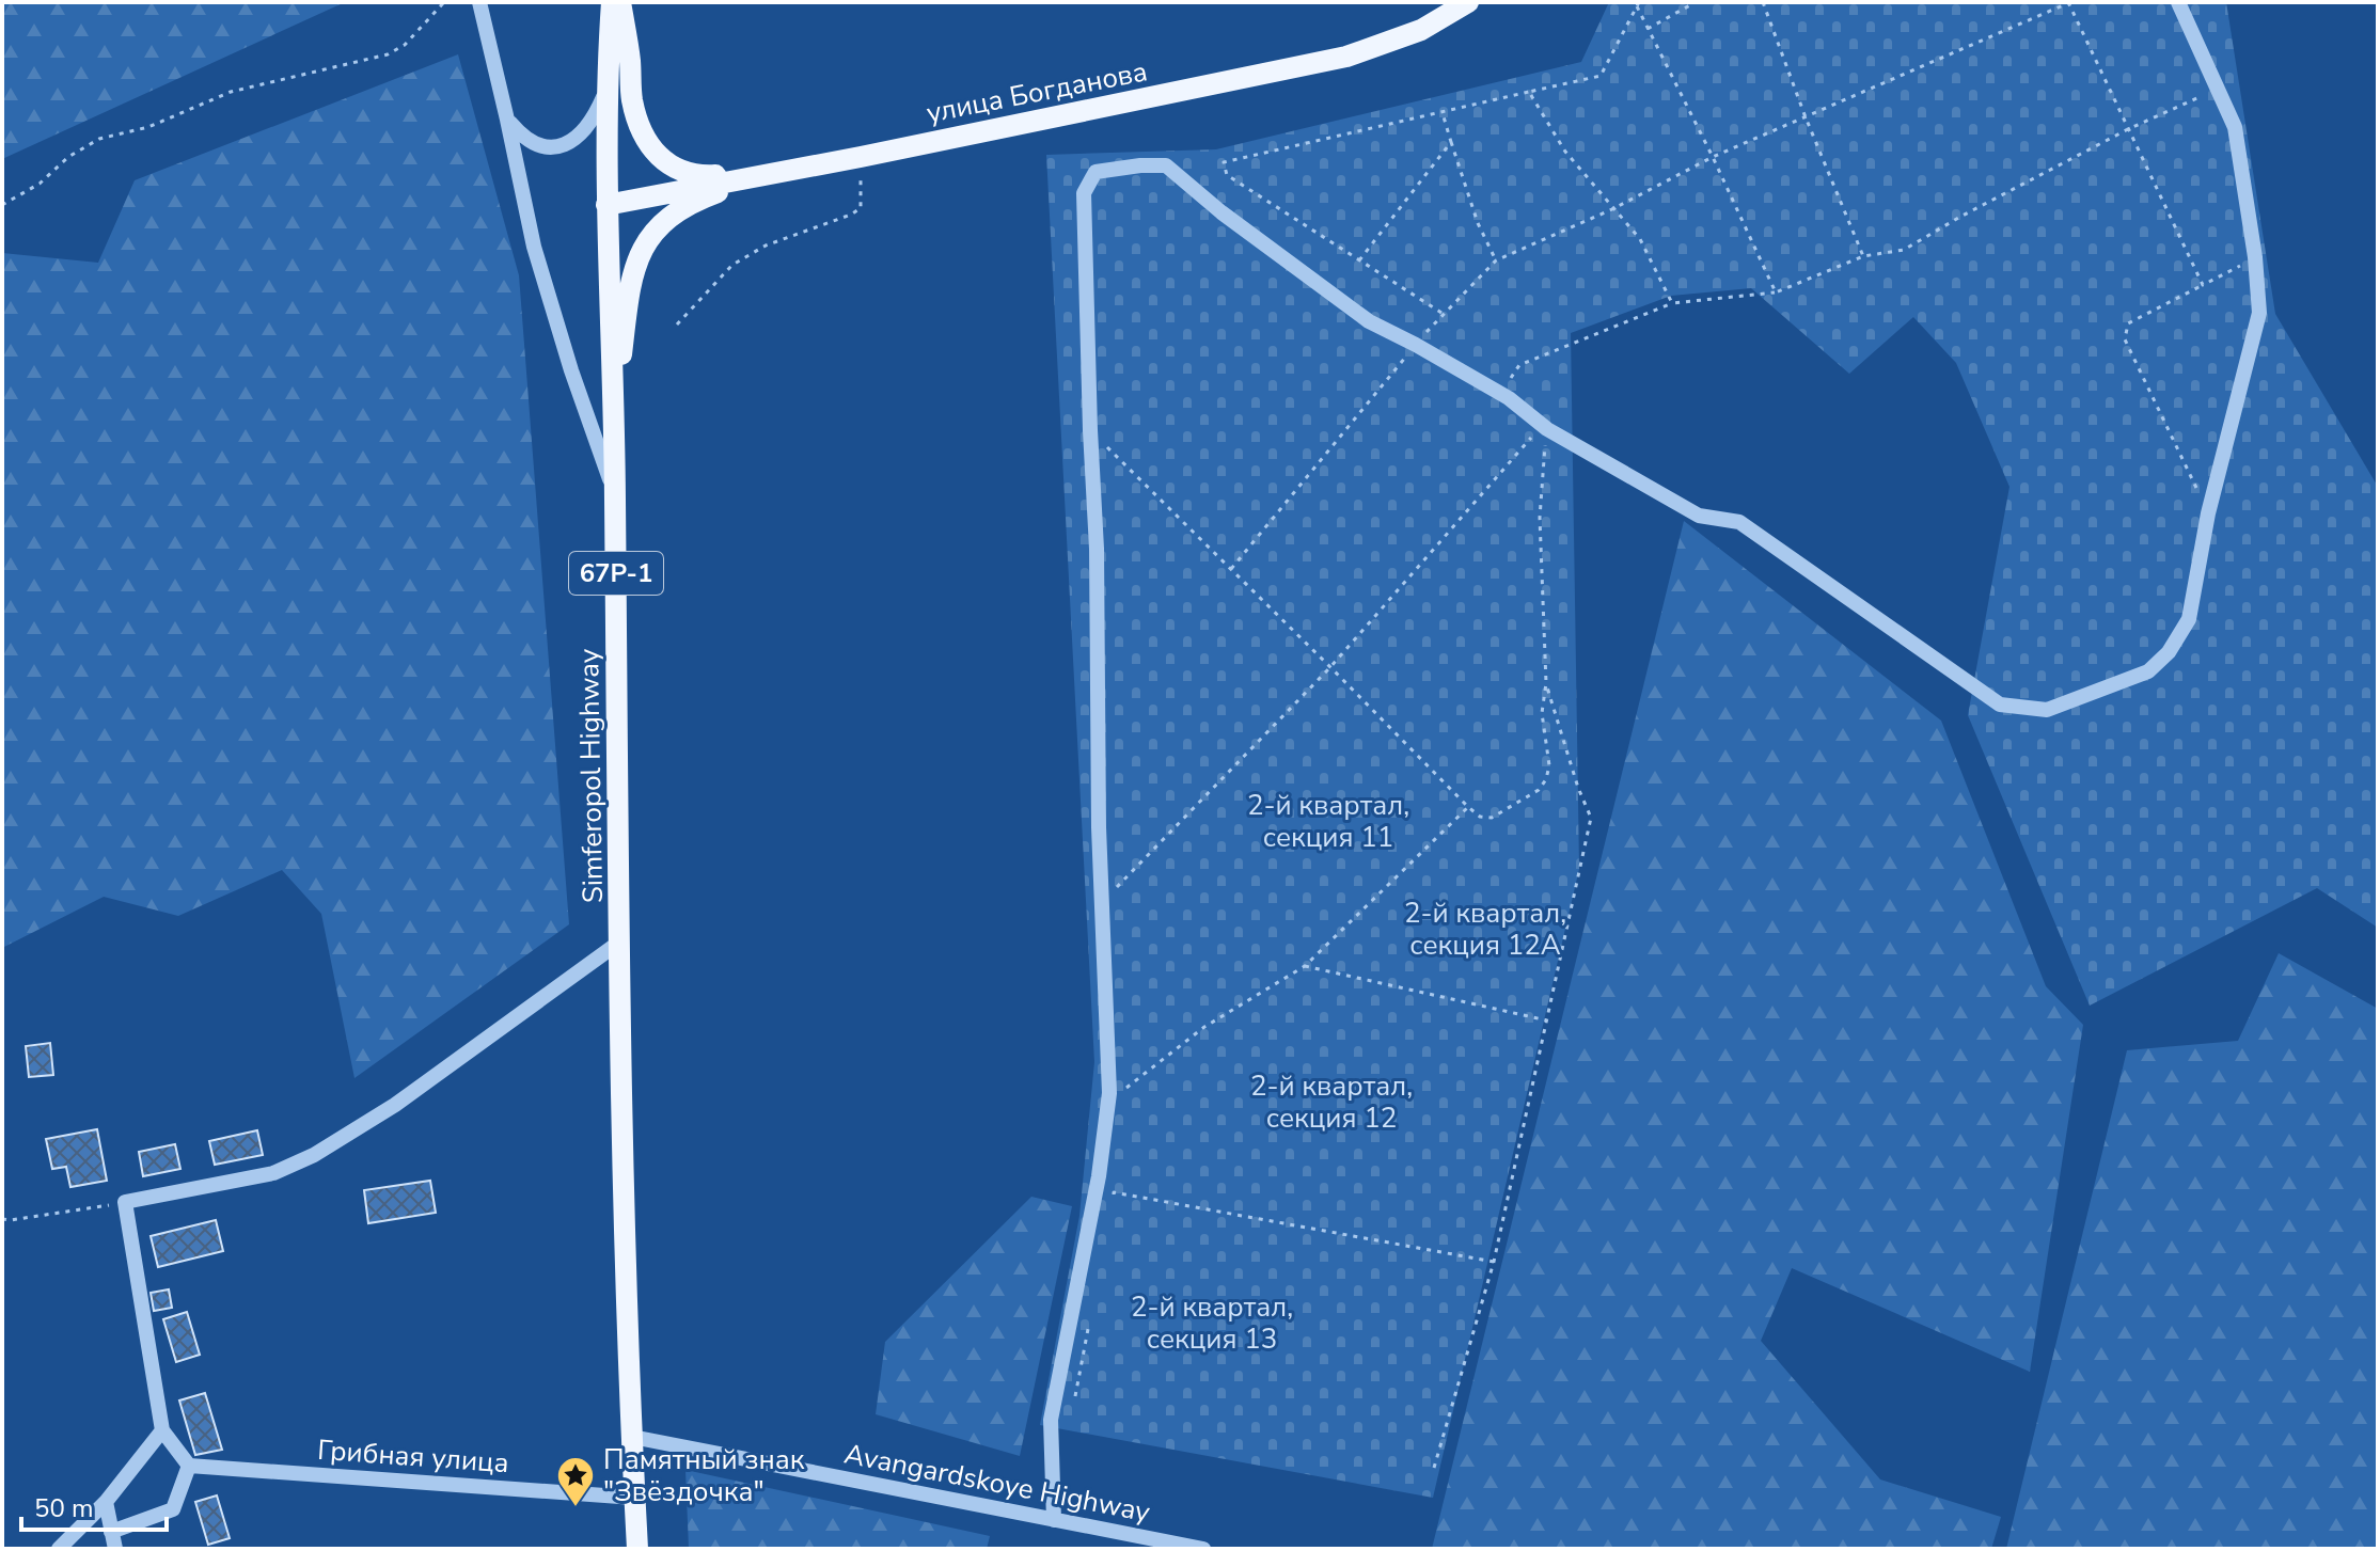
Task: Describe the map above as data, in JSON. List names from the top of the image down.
{
  "streets": {
    "main road": ["улица Богданова", "67Р-1", "Simferopol Highway"],
    "street": ["Грибная улица", "Avangardskoye Highway"]
  },
  "crossings": [
    ["улица Богданова", "Simferopol Highway"],
    ["Simferopol Highway", "Грибная улица"],
    ["Simferopol Highway", "Avangardskoye Highway"]
  ],
  "parks": [
    "2-й квартал, секция 11",
    "2-й квартал, секция 12А",
    "2-й квартал, секция 12",
    "2-й квартал, секция 13"
  ],
  "places": {
    "place": ["Памятный знак \"Звёздочка\""]
  },
  "scale_bar": "50 m"
}
